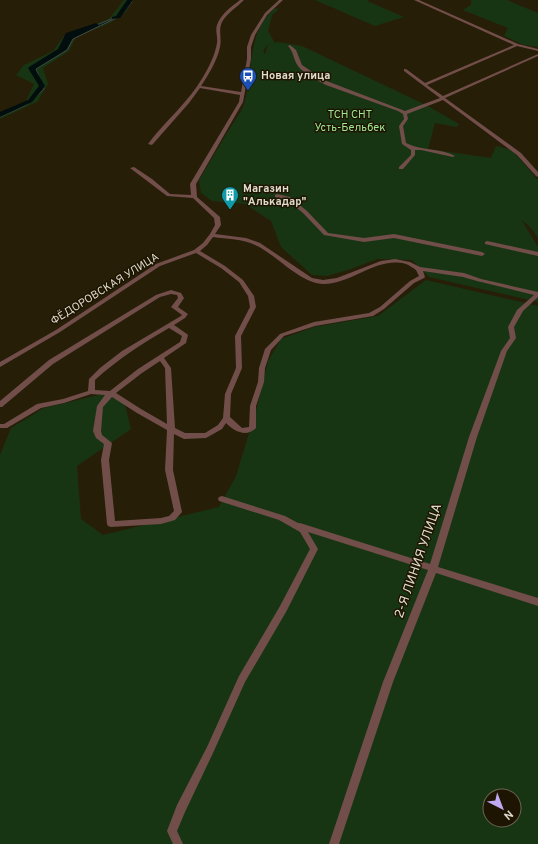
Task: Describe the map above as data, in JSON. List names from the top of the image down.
{
  "streets": {
    "street": ["ФЁДОРОВСКАЯ УЛИЦА", "2-Я ЛИНИЯ УЛИЦА"]
  },
  "parks": ["ТСН СНТ Усть-Бельбек"],
  "places": {
    "bus stop": ["Новая улица"],
    "building": ["Магазин \"Алькадар\""]
  },
  "north": "bottom right"
}
